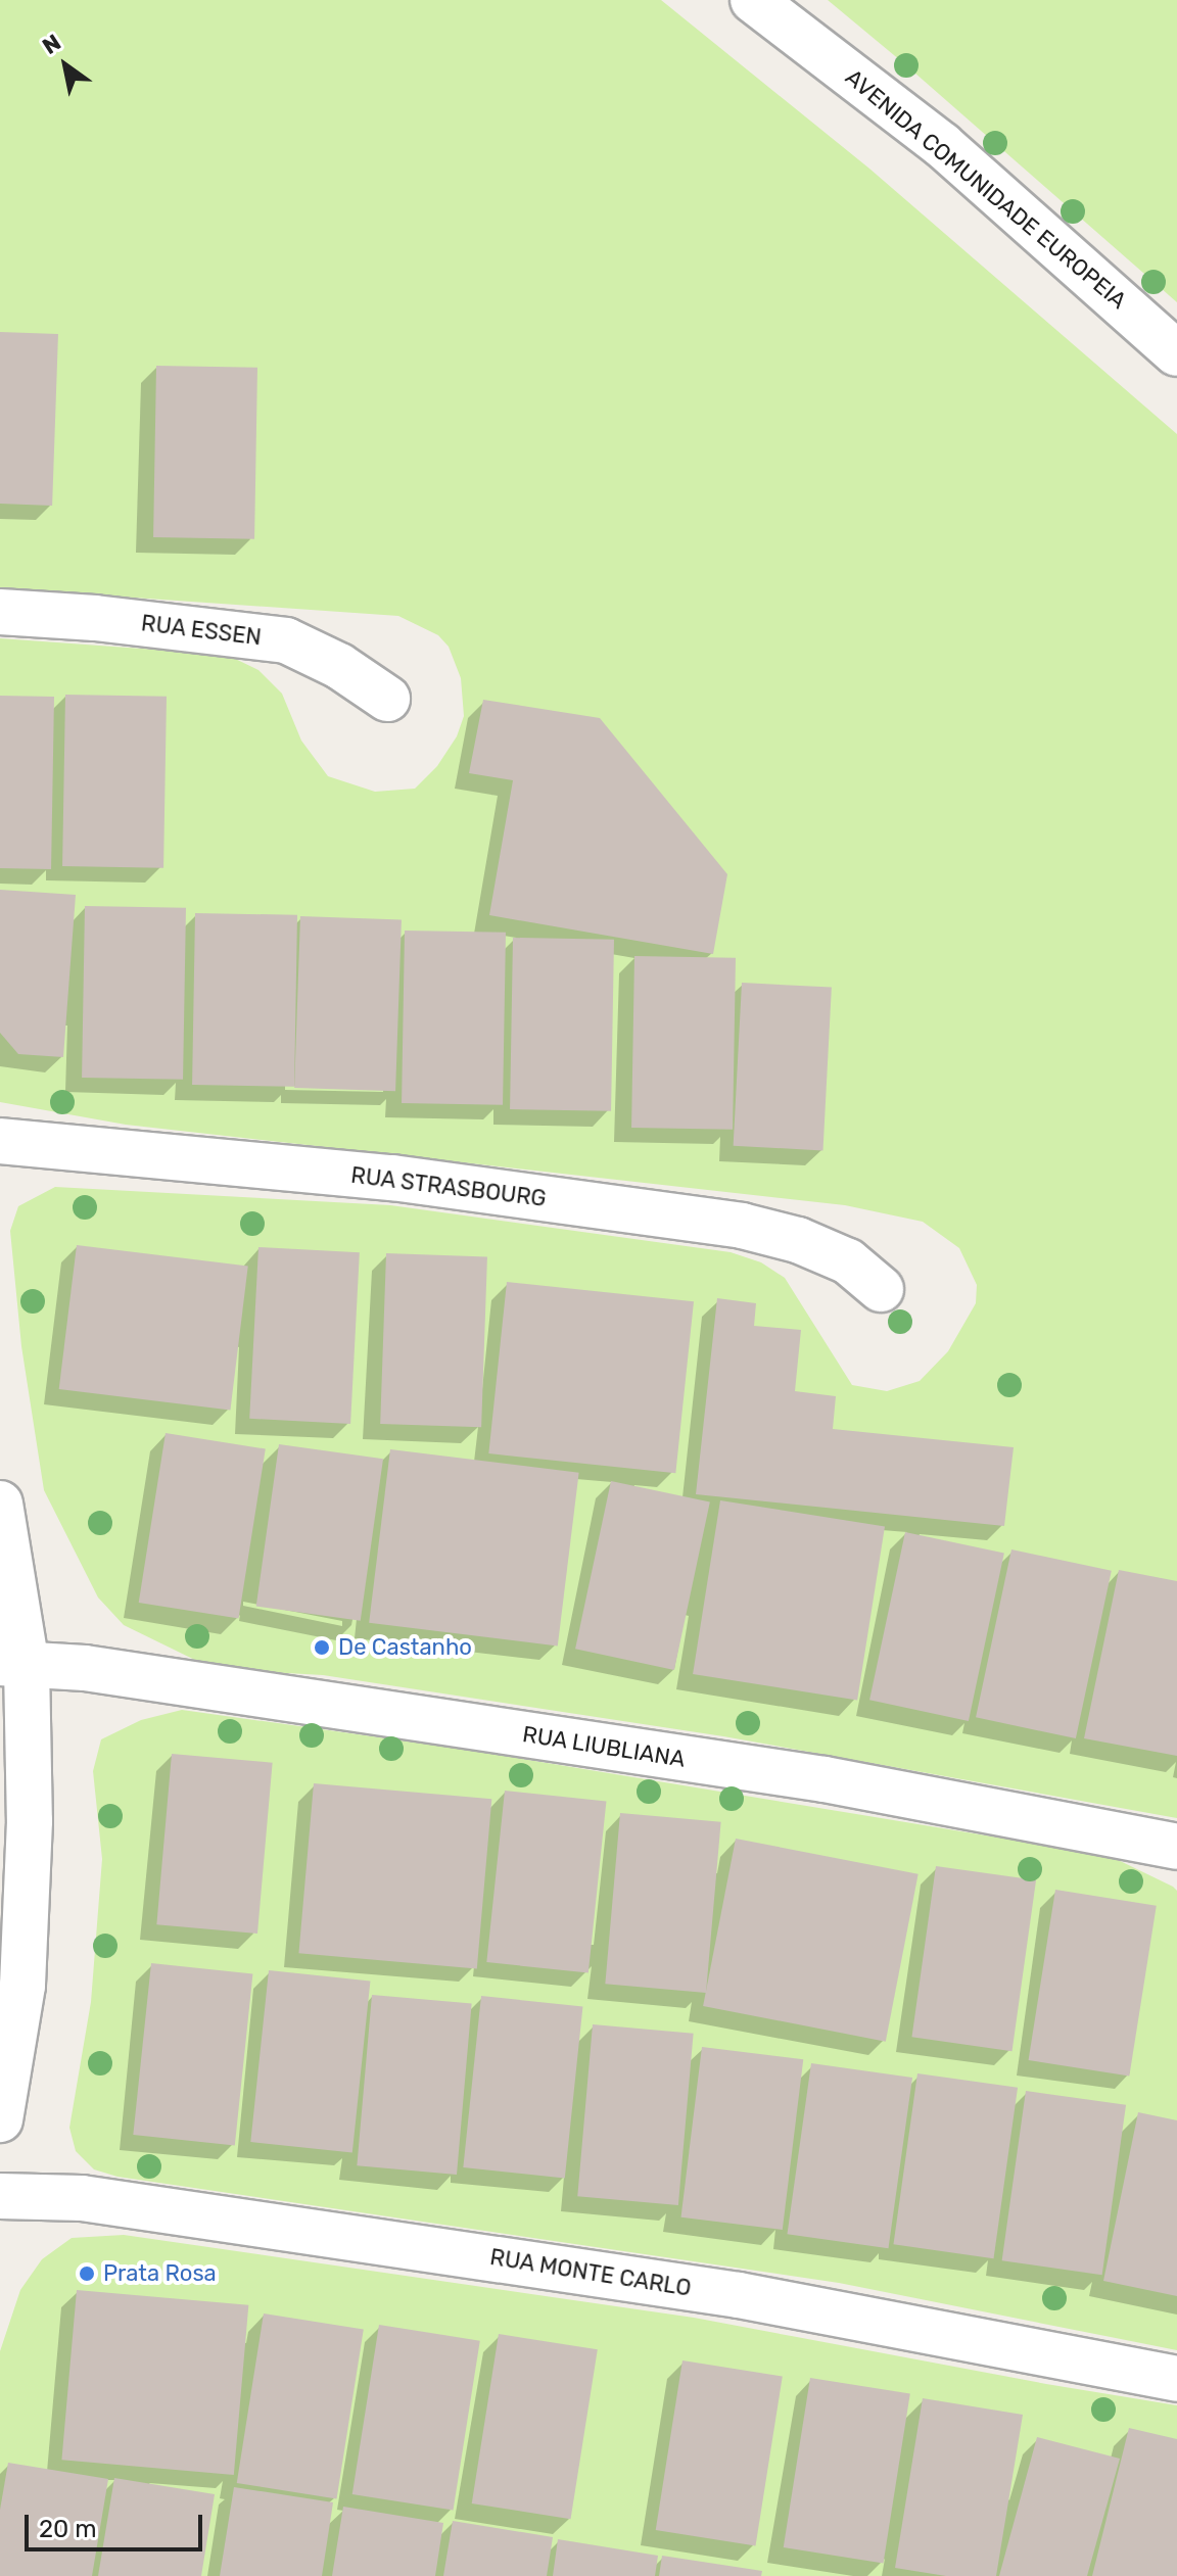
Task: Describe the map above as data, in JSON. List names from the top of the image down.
{
  "streets": {
    "street": [
      "AVENIDA COMUNIDADE EUROPEIA",
      "RUA ESSEN",
      "RUA STRASBOURG",
      "RUA LIUBLIANA",
      "RUA MONTE CARLO"
    ]
  },
  "places": ["De Castanho", "Prata Rosa"],
  "scale_bar": "20 m",
  "north": "top left"
}
